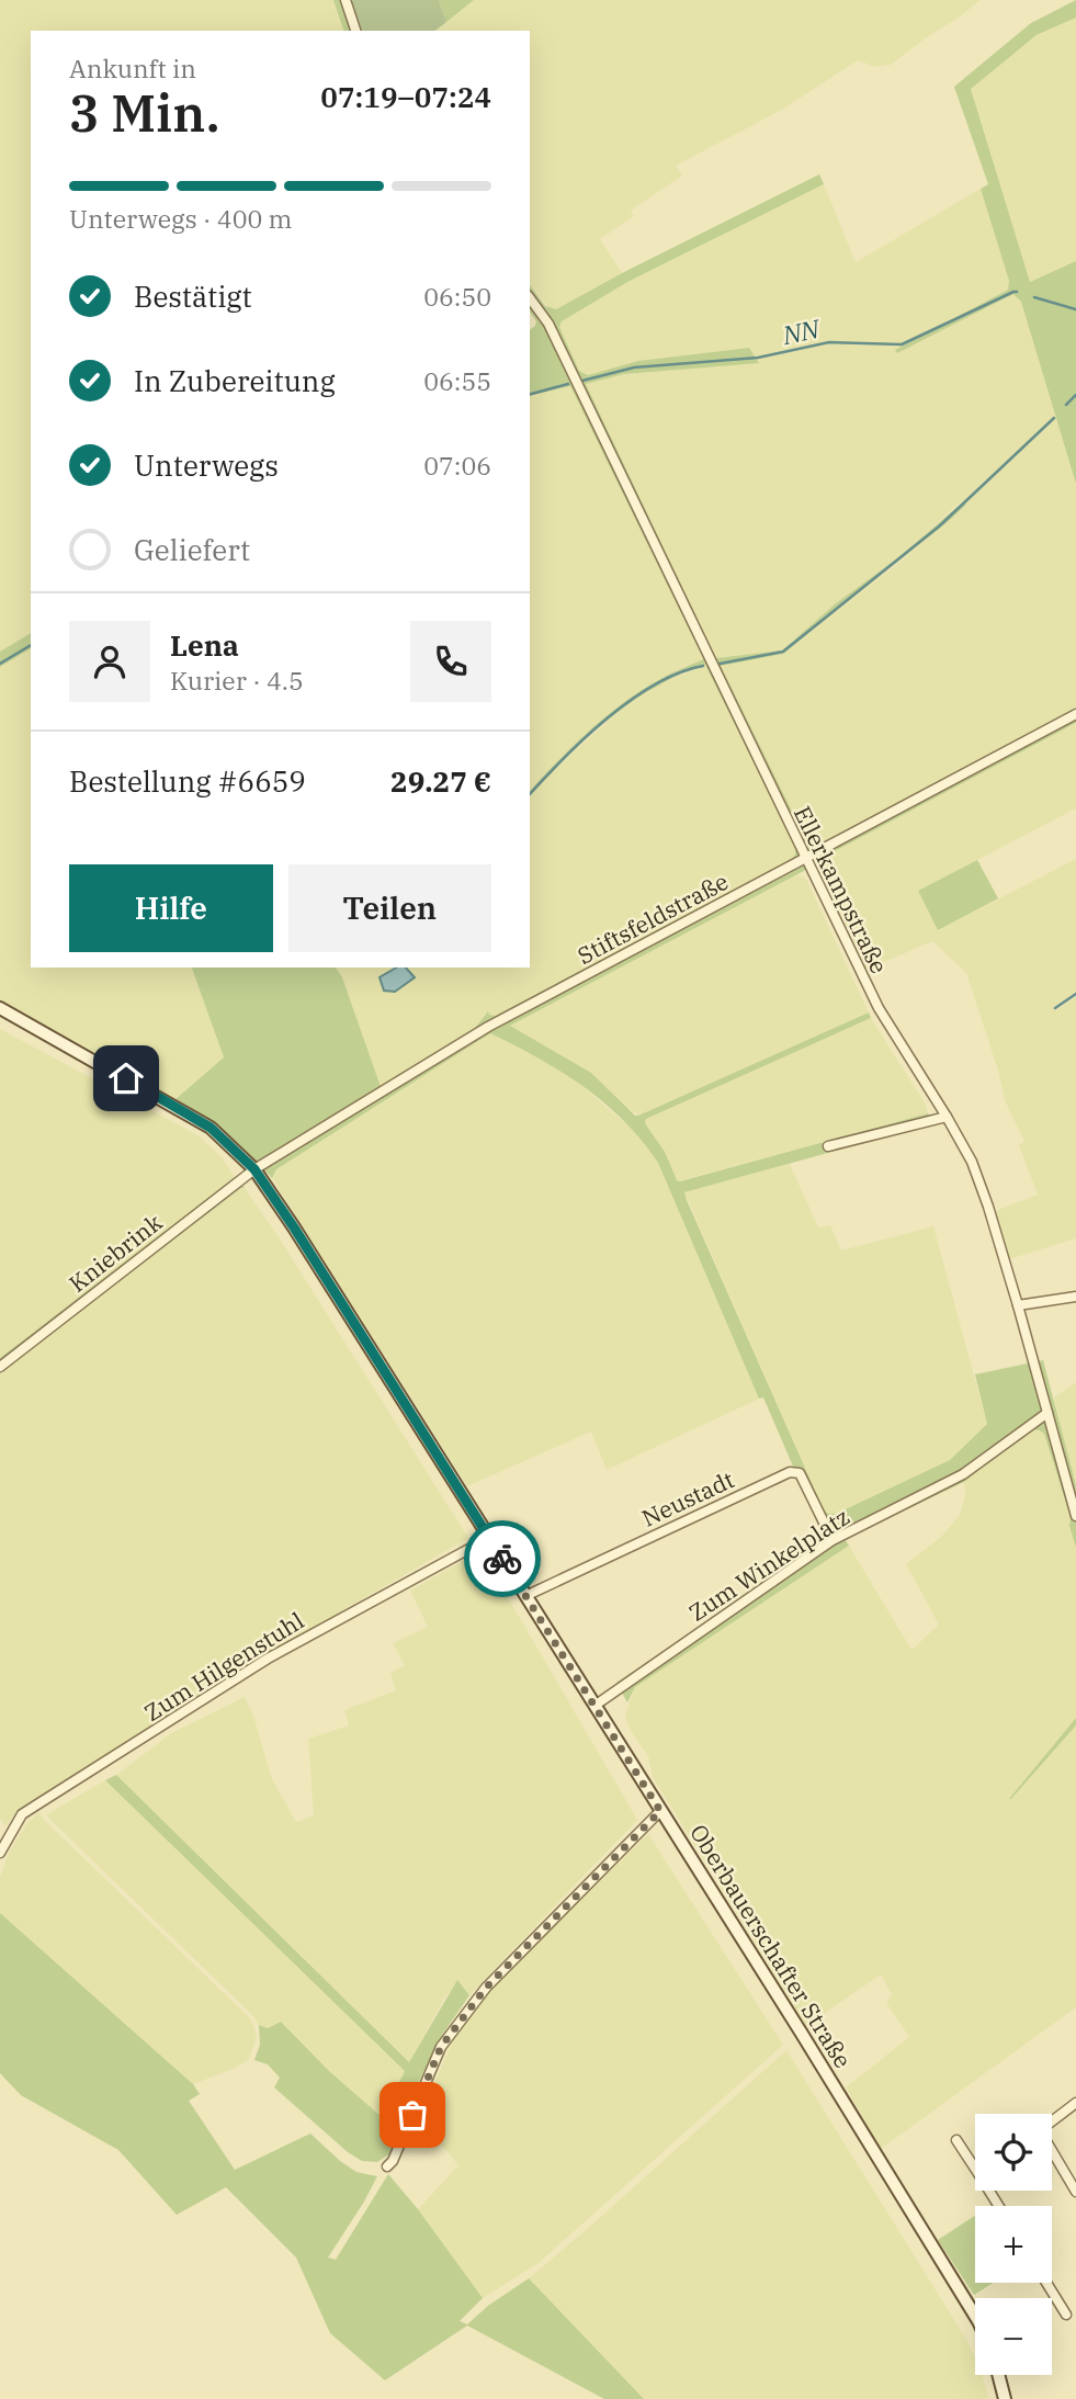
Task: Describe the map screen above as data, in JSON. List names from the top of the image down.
{
  "streets": {
    "main road": ["Oberbauerschafter Straße"],
    "street": [
      "Ellerkampstraße",
      "Stiftsfeldstraße",
      "Kniebrink",
      "Neustadt",
      "Zum Winkelplatz",
      "Zum Hilgenstuhl"
    ]
  },
  "crossings": [
    ["Ellerkampstraße", "Stiftsfeldstraße"],
    ["Ellerkampstraße", "Zum Winkelplatz"],
    ["Stiftsfeldstraße", "Kniebrink"],
    ["Stiftsfeldstraße", "Oberbauerschafter Straße"],
    ["Kniebrink", "Oberbauerschafter Straße"],
    ["Neustadt", "Zum Winkelplatz"],
    ["Neustadt", "Oberbauerschafter Straße"],
    ["Zum Winkelplatz", "Oberbauerschafter Straße"],
    ["Zum Hilgenstuhl", "Oberbauerschafter Straße"]
  ],
  "water": ["NN"],
  "page": {
    "heading": ["3 Min.", "Ankunft in", "07:19–07:24"],
    "panel": [
      "Lena",
      "Kurier · 4.5",
      "Bestellung #6659",
      "29.27 €"
    ],
    "bar": "Unterwegs · 400 m",
    "list": [
      ["Bestätigt", "06:50"],
      ["In Zubereitung", "06:55"],
      ["Unterwegs", "07:06"],
      "Geliefert"
    ],
    "buttons": ["Hilfe", "Teilen"],
    "map_buttons": ["+", "−"]
  }
}
